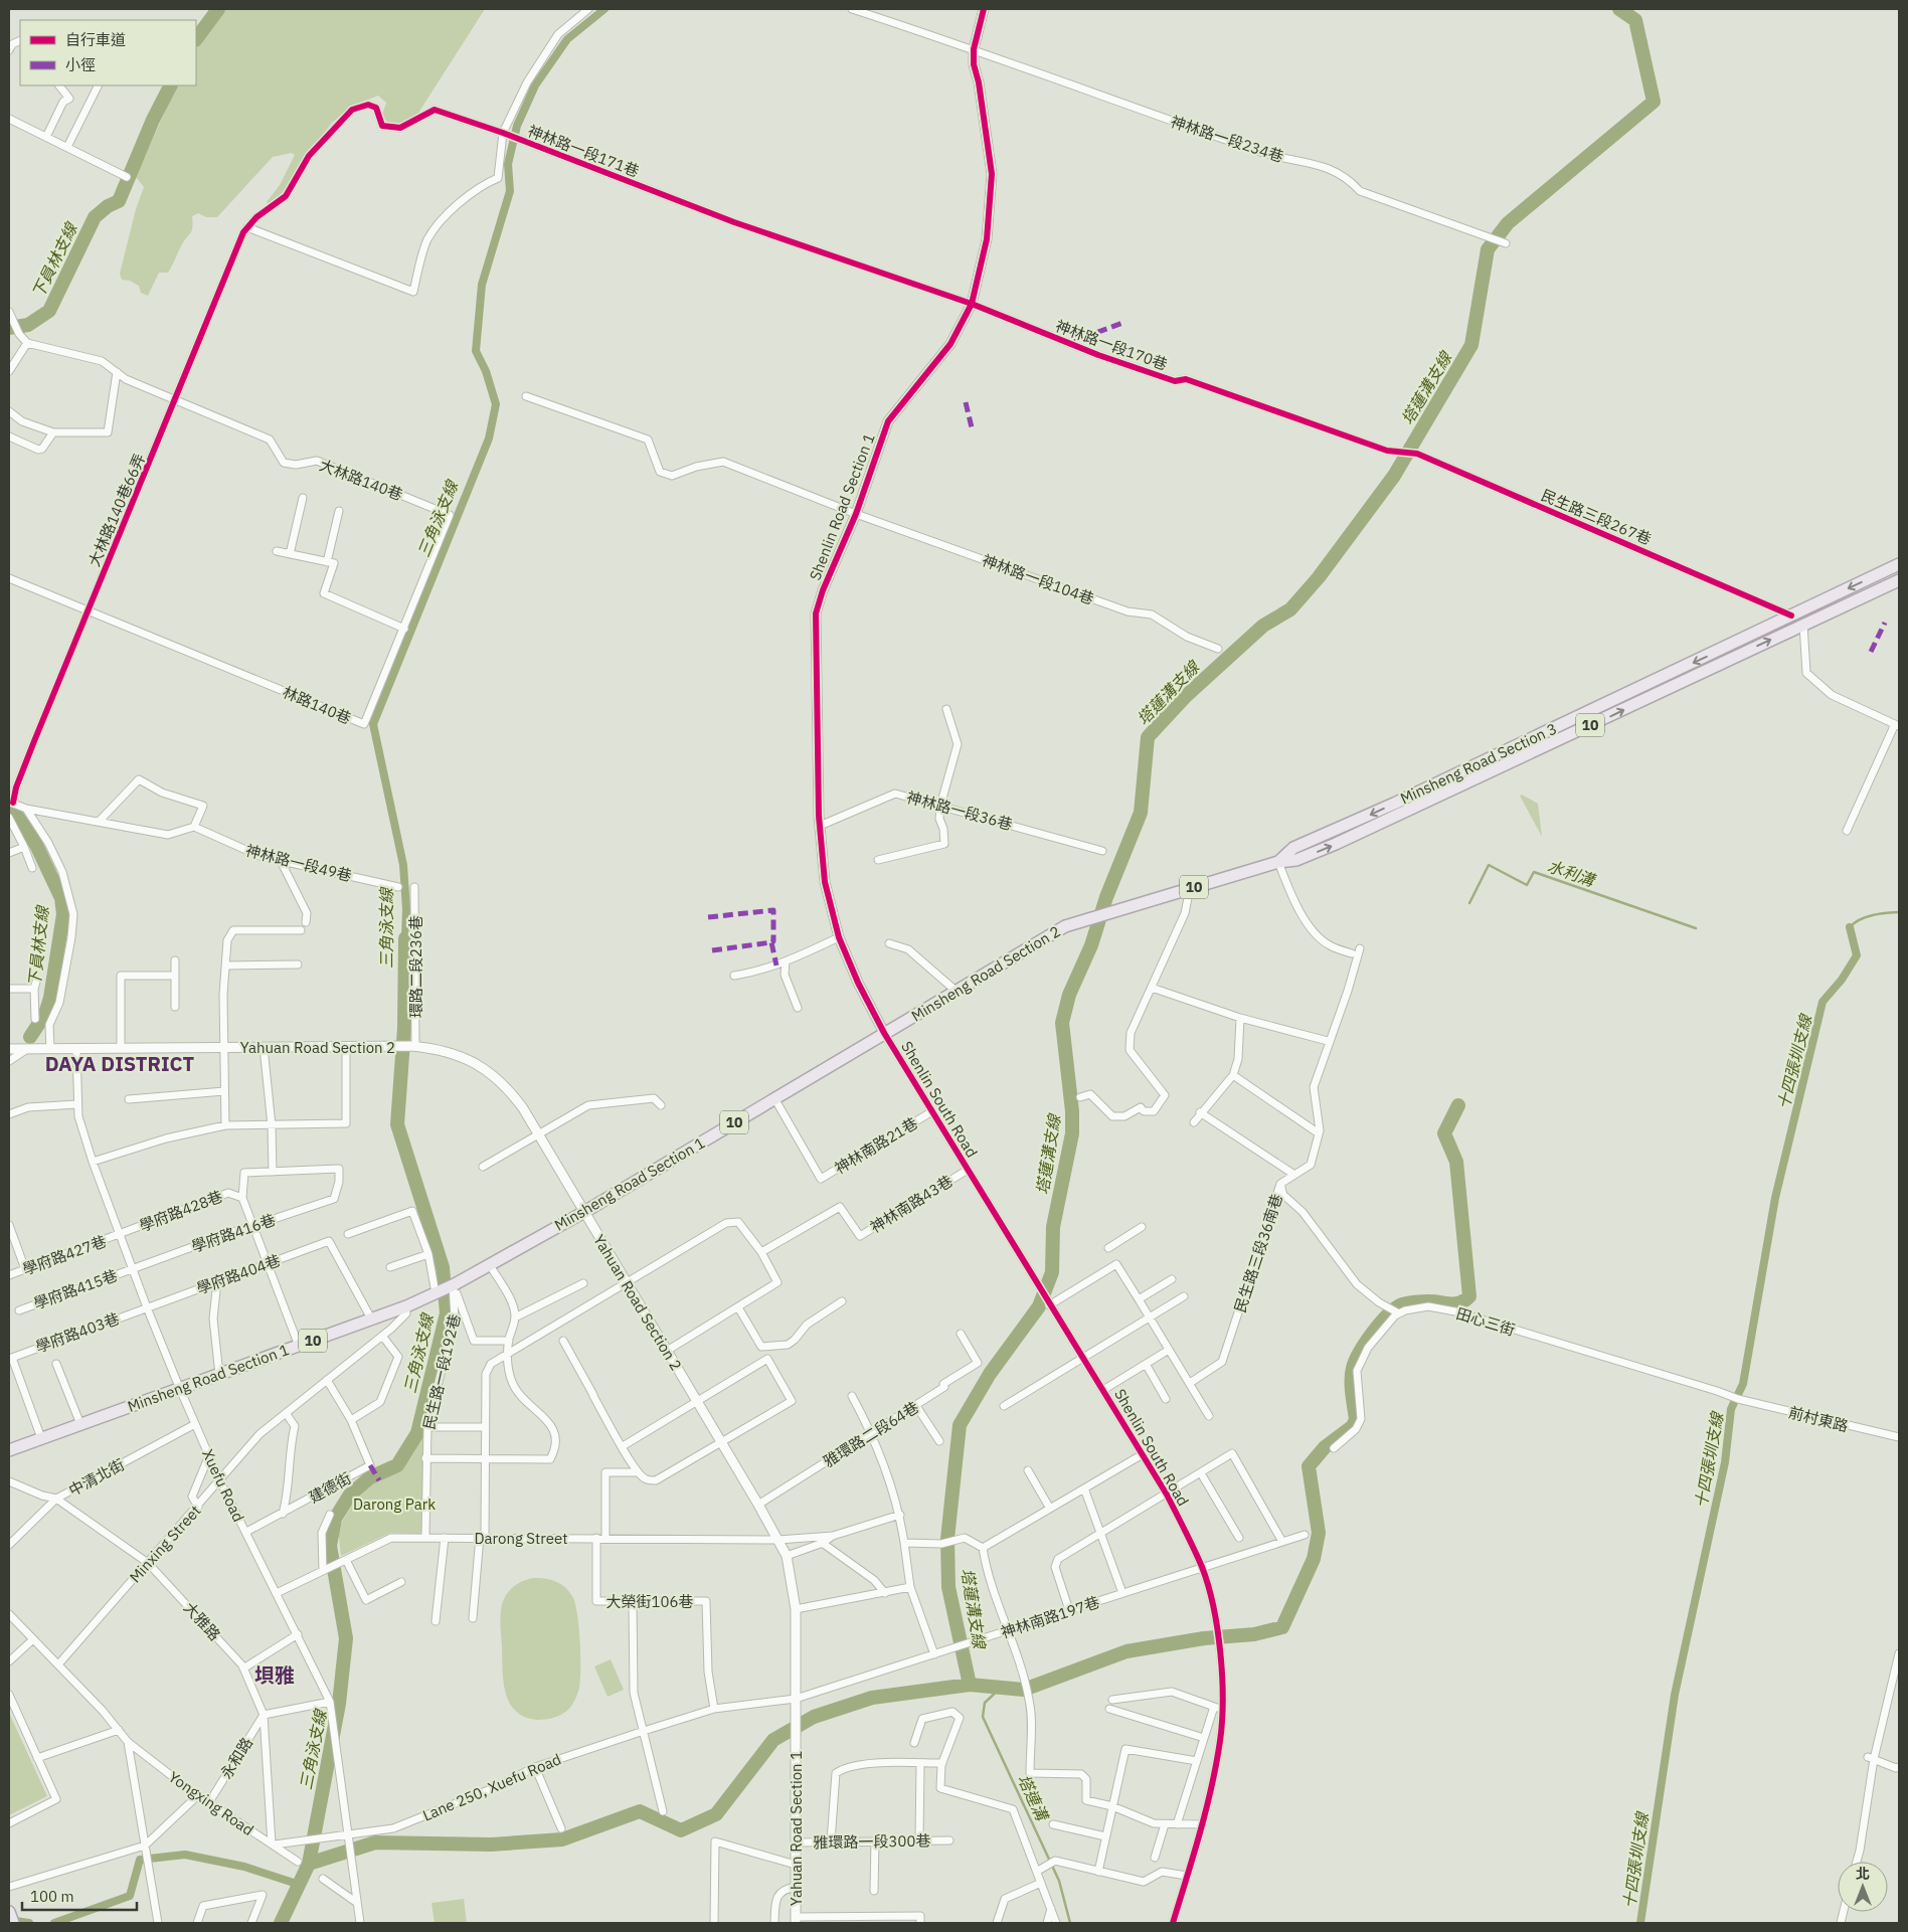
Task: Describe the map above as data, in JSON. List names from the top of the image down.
{
  "streets": {
    "main road": [
      "10",
      "Minsheng Road Section 3",
      "Minsheng Road Section 2",
      "Minsheng Road Section 1"
    ],
    "street": [
      "神林路一段234巷",
      "神林路一段171巷",
      "神林路一段170巷",
      "大林路140巷",
      "Shenlin Road Section 1",
      "大林路140巷66弄",
      "民生路三段267巷",
      "神林路一段104巷",
      "林路140巷",
      "神林路一段36巷",
      "神林路一段49巷",
      "環路二段236巷",
      "Yahuan Road Section 2",
      "Shenlin South Road",
      "神林南路21巷",
      "神林南路43巷",
      "學府路428巷",
      "學府路416巷",
      "民生路三段36南巷",
      "學府路427巷",
      "學府路404巷",
      "學府路415巷",
      "田心三街",
      "學府路403巷",
      "民生路一段192巷",
      "前村東路",
      "雅環路二段64巷",
      "中清北街",
      "Xuefu Road",
      "建德街",
      "Darong Street",
      "Minxing Street",
      "大榮街106巷",
      "神林南路197巷",
      "大雅路",
      "永和路",
      "Lane 250, Xuefu Road",
      "Yongxing Road",
      "Yahuan Road Section 1",
      "雅環路一段300巷"
    ]
  },
  "crossings": [
    ["神林路一段234巷", "Shenlin Road Section 1"],
    ["神林路一段171巷", "神林路一段170巷"],
    ["神林路一段171巷", "Shenlin Road Section 1"],
    ["神林路一段171巷", "大林路140巷66弄"],
    ["神林路一段170巷", "Shenlin Road Section 1"],
    ["神林路一段170巷", "民生路三段267巷"],
    ["大林路140巷", "大林路140巷66弄"],
    ["大林路140巷", "林路140巷"],
    ["Shenlin Road Section 1", "神林路一段104巷"],
    ["Shenlin Road Section 1", "神林路一段36巷"],
    ["Shenlin Road Section 1", "Minsheng Road Section 2"],
    ["Shenlin Road Section 1", "Shenlin South Road"],
    ["Shenlin Road Section 1", "Minsheng Road Section 1"],
    ["大林路140巷66弄", "林路140巷"],
    ["民生路三段267巷", "Minsheng Road Section 3"],
    ["10", "Minsheng Road Section 1"],
    ["10", "民生路一段192巷"],
    ["Minsheng Road Section 3", "Minsheng Road Section 2"],
    ["環路二段236巷", "Yahuan Road Section 2"],
    ["Minsheng Road Section 2", "Shenlin South Road"],
    ["Minsheng Road Section 2", "Minsheng Road Section 1"],
    ["Yahuan Road Section 2", "Minsheng Road Section 1"],
    ["Yahuan Road Section 2", "雅環路二段64巷"],
    ["Yahuan Road Section 2", "Xuefu Road"],
    ["Yahuan Road Section 2", "Darong Street"],
    ["Yahuan Road Section 2", "神林南路197巷"],
    ["Yahuan Road Section 2", "Lane 250, Xuefu Road"],
    ["Yahuan Road Section 2", "Yahuan Road Section 1"],
    ["Shenlin South Road", "神林南路21巷"],
    ["Shenlin South Road", "Minsheng Road Section 1"],
    ["Shenlin South Road", "神林南路43巷"],
    ["Shenlin South Road", "神林南路197巷"],
    ["神林南路21巷", "Minsheng Road Section 1"],
    ["Minsheng Road Section 1", "學府路404巷"],
    ["Minsheng Road Section 1", "民生路一段192巷"],
    ["Minsheng Road Section 1", "Xuefu Road"],
    ["Minsheng Road Section 1", "Minxing Street"],
    ["學府路428巷", "學府路416巷"],
    ["學府路428巷", "學府路427巷"],
    ["學府路428巷", "Xuefu Road"],
    ["學府路416巷", "學府路415巷"],
    ["學府路416巷", "Xuefu Road"],
    ["學府路427巷", "Xuefu Road"],
    ["學府路404巷", "學府路403巷"],
    ["學府路404巷", "Xuefu Road"],
    ["學府路415巷", "Xuefu Road"],
    ["田心三街", "前村東路"],
    ["學府路403巷", "Xuefu Road"],
    ["民生路一段192巷", "Darong Street"],
    ["中清北街", "Xuefu Road"],
    ["中清北街", "大雅路"],
    ["Xuefu Road", "建德街"],
    ["Xuefu Road", "Darong Street"],
    ["Xuefu Road", "Minxing Street"],
    ["Xuefu Road", "Lane 250, Xuefu Road"],
    ["建德街", "Minxing Street"],
    ["Darong Street", "大榮街106巷"],
    ["Minxing Street", "大雅路"],
    ["大榮街106巷", "Lane 250, Xuefu Road"],
    ["神林南路197巷", "Lane 250, Xuefu Road"],
    ["大雅路", "永和路"],
    ["大雅路", "Lane 250, Xuefu Road"],
    ["大雅路", "Yongxing Road"],
    ["永和路", "Yongxing Road"],
    ["Lane 250, Xuefu Road", "Yongxing Road"],
    ["Yahuan Road Section 1", "雅環路一段300巷"]
  ],
  "districts": ["DAYA DISTRICT", "垻雅"],
  "water": [
    "下員林支線",
    "塔蓮溝支線",
    "三角泳支線",
    "水利溝",
    "十四張圳支線",
    "塔連溝"
  ],
  "parks": ["Darong Park"],
  "legend": ["自行車道", "小徑"],
  "scale_bar": "100 m",
  "north": "top"
}
